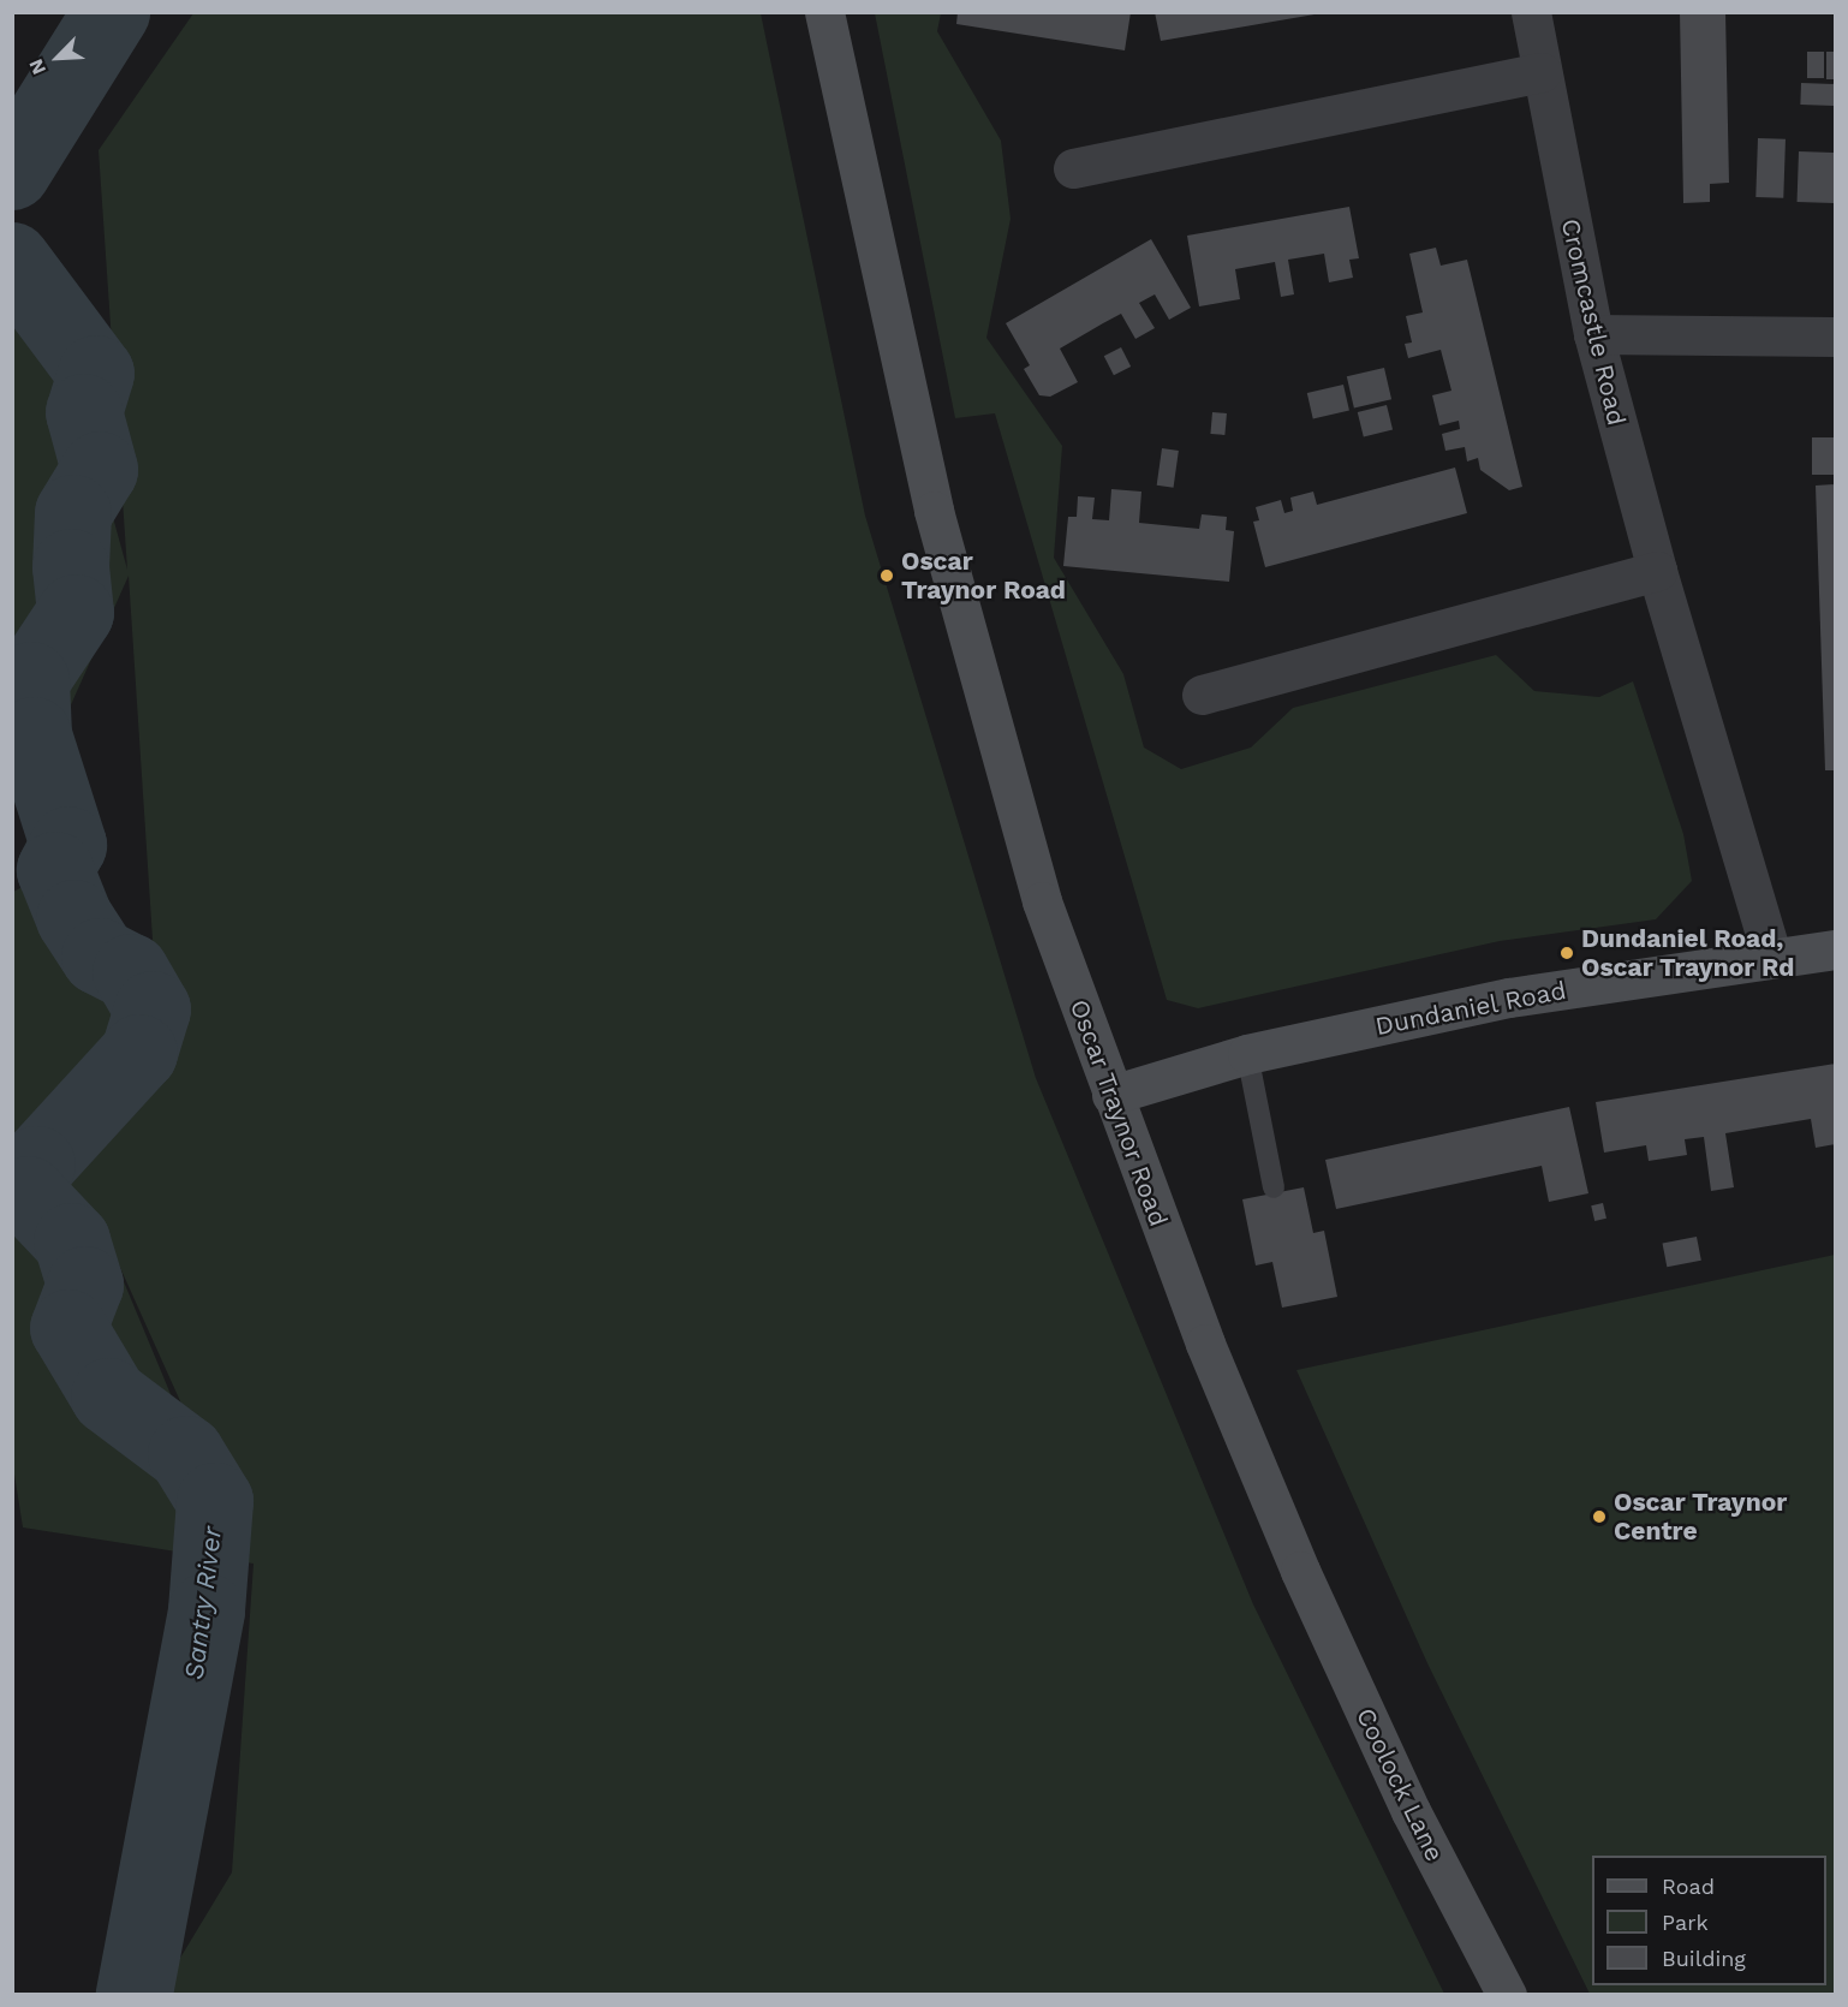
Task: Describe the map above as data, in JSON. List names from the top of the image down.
{
  "streets": {
    "main road": ["Dundaniel Road", "Oscar Traynor Road", "Coolock Lane"],
    "street": ["Cromcastle Road"]
  },
  "crossings": [
    ["Cromcastle Road", "Dundaniel Road"],
    ["Dundaniel Road", "Oscar Traynor Road"],
    ["Oscar Traynor Road", "Coolock Lane"]
  ],
  "water": ["Santry River"],
  "places": ["Oscar Traynor Road", "Dundaniel Road, Oscar Traynor Rd", "Oscar Traynor Centre"],
  "legend": ["Road", "Park", "Building"],
  "north": "bottom left"
}
